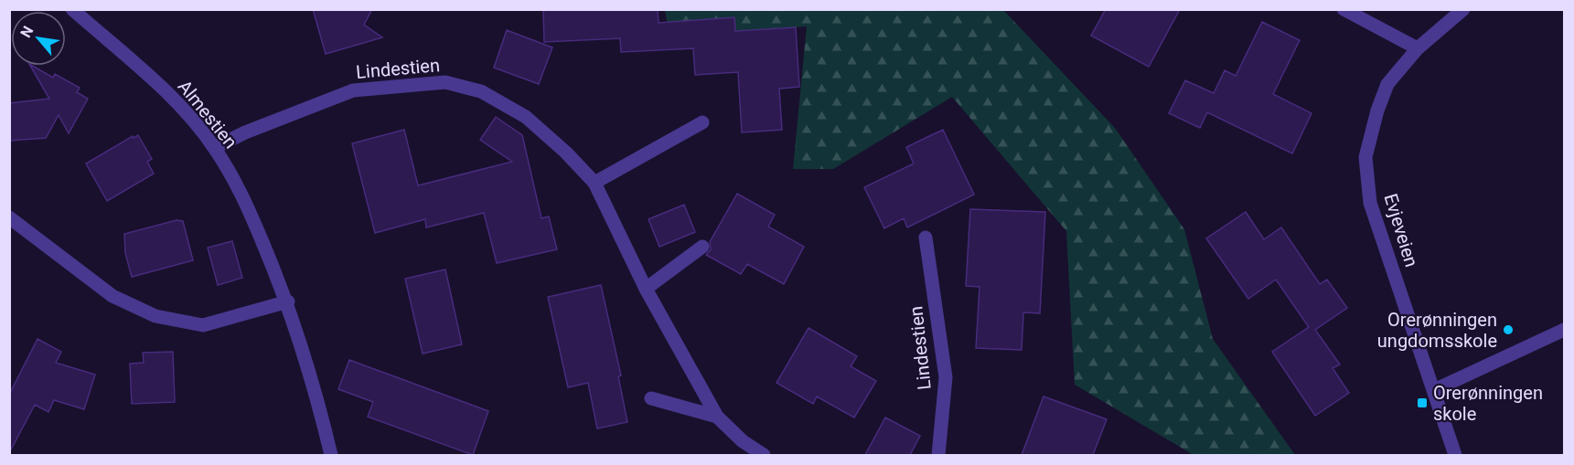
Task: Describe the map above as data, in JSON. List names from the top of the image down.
{
  "streets": {
    "street": ["Lindestien", "Almestien", "Evjeveien"]
  },
  "crossings": [
    ["Lindestien", "Almestien"]
  ],
  "places": {
    "other": ["Orerønningen ungdomsskole"],
    "transit": ["Orerønningen skole"]
  },
  "north": "top left"
}
